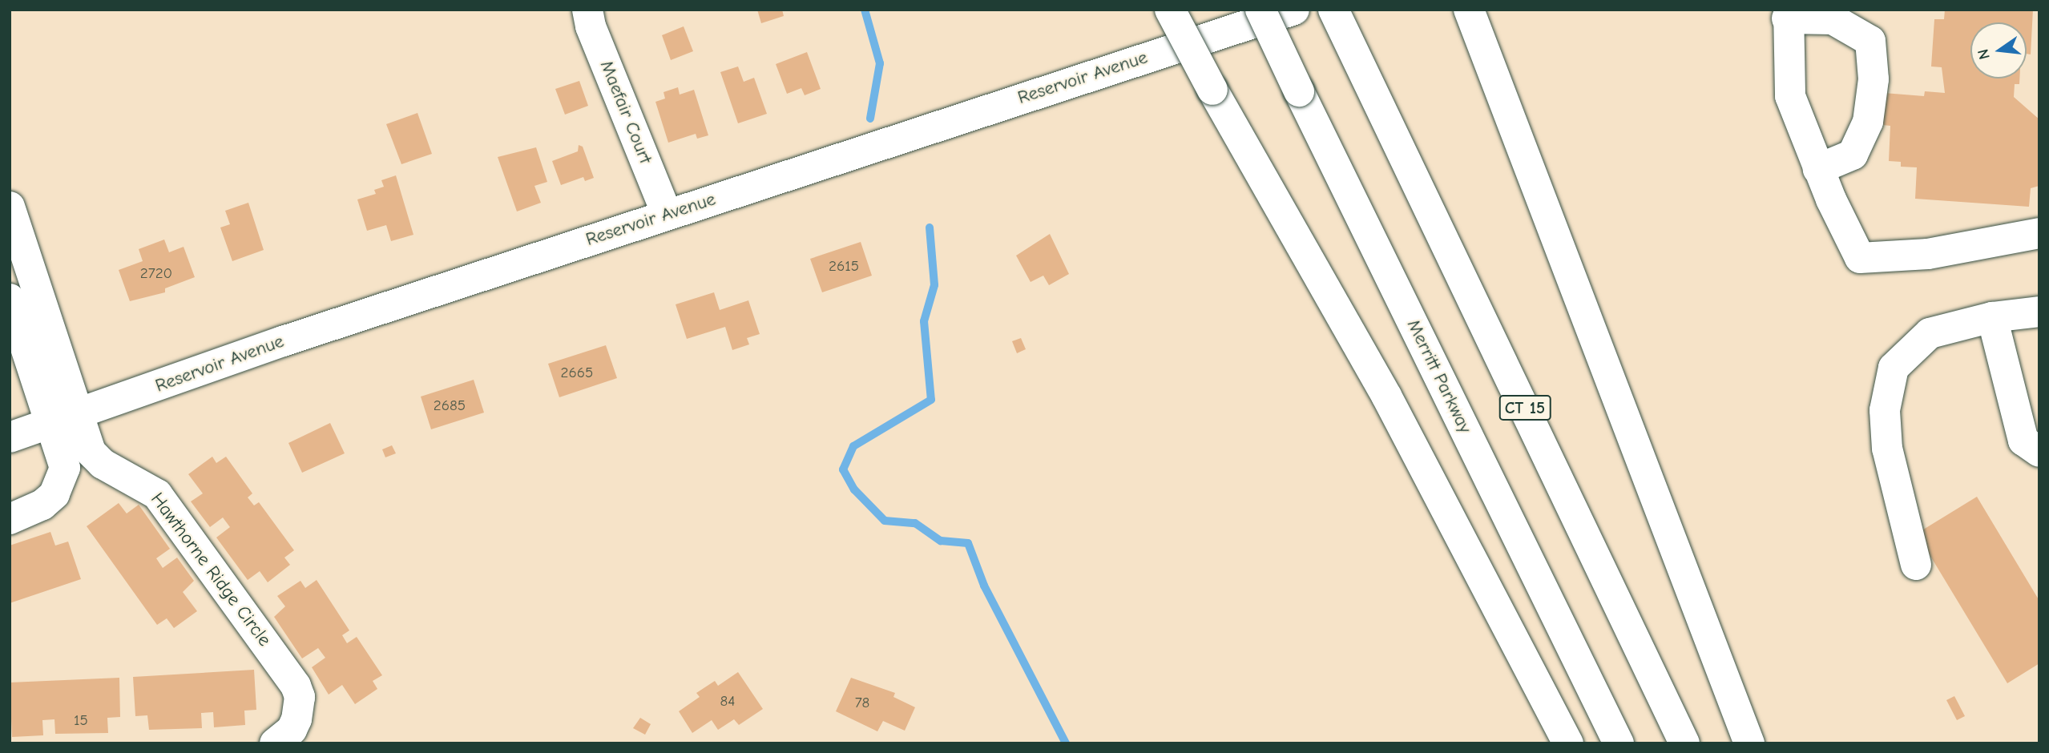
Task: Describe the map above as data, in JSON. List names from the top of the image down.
{
  "streets": {
    "main road": [
      "Reservoir Avenue",
      "Maefair Court",
      "Merritt Parkway",
      "CT 15",
      "Hawthorne Ridge Circle"
    ]
  },
  "crossings": [
    ["Reservoir Avenue", "Maefair Court"],
    ["Reservoir Avenue", "Hawthorne Ridge Circle"]
  ],
  "house_numbers": [
    "2615",
    "2720",
    "2665",
    "2685",
    "84",
    "78",
    "15"
  ],
  "north": "left"
}
